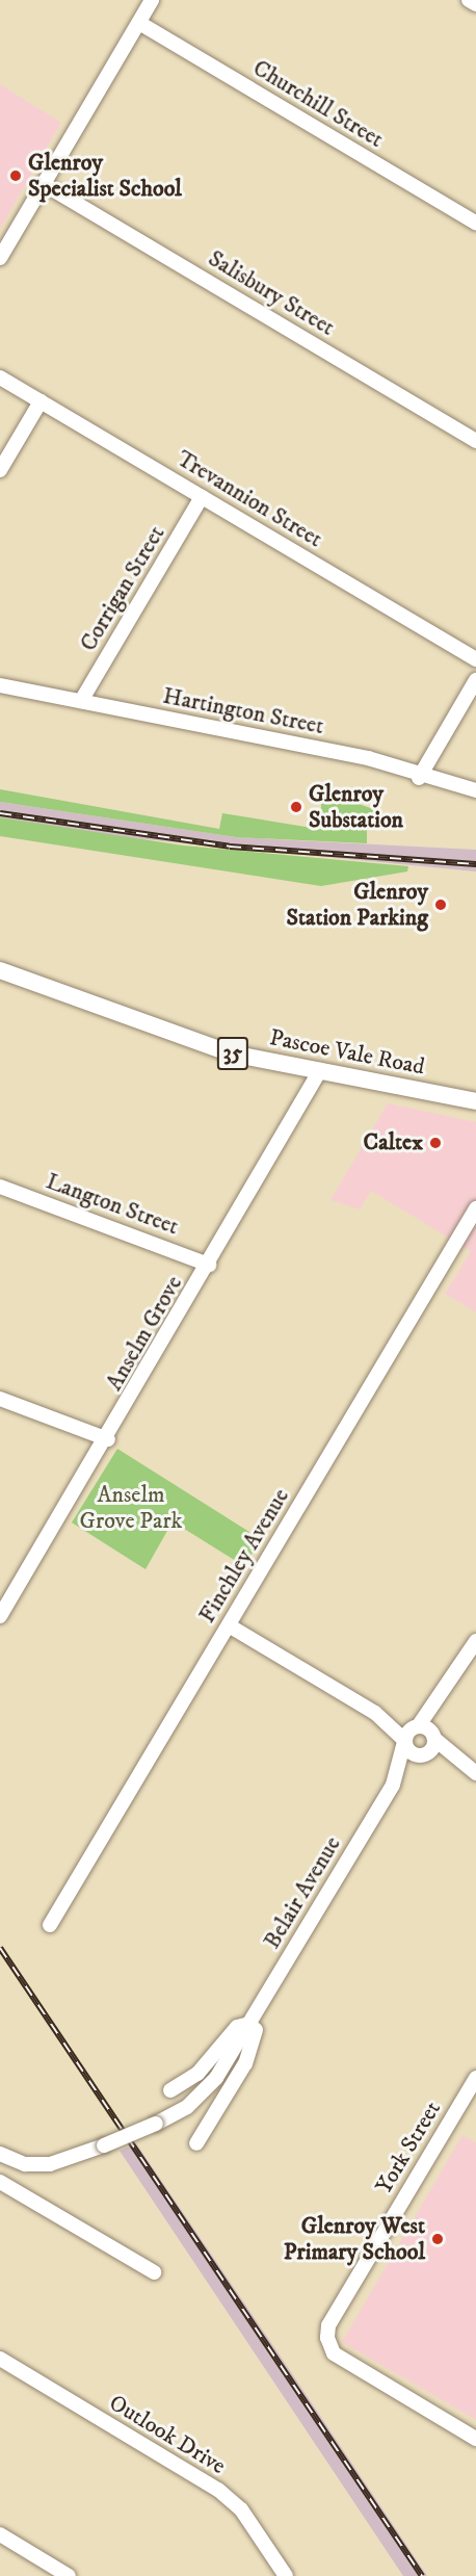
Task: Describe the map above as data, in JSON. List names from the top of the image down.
{
  "streets": {
    "main road": ["Pascoe Vale Road", "35"],
    "street": [
      "Churchill Street",
      "Salisbury Street",
      "Trevannion Street",
      "Corrigan Street",
      "Hartington Street",
      "Langton Street",
      "Anselm Grove",
      "Finchley Avenue",
      "Belair Avenue",
      "York Street",
      "Outlook Drive"
    ]
  },
  "crossings": [
    ["Trevannion Street", "Corrigan Street"],
    ["Corrigan Street", "Hartington Street"],
    ["Pascoe Vale Road", "Anselm Grove"],
    ["Langton Street", "Anselm Grove"]
  ],
  "parks": ["Anselm Grove Park"],
  "places": [
    "Glenroy Specialist School",
    "Glenroy Substation",
    "Glenroy Station Parking",
    "Caltex",
    "Glenroy West Primary School"
  ]
}
